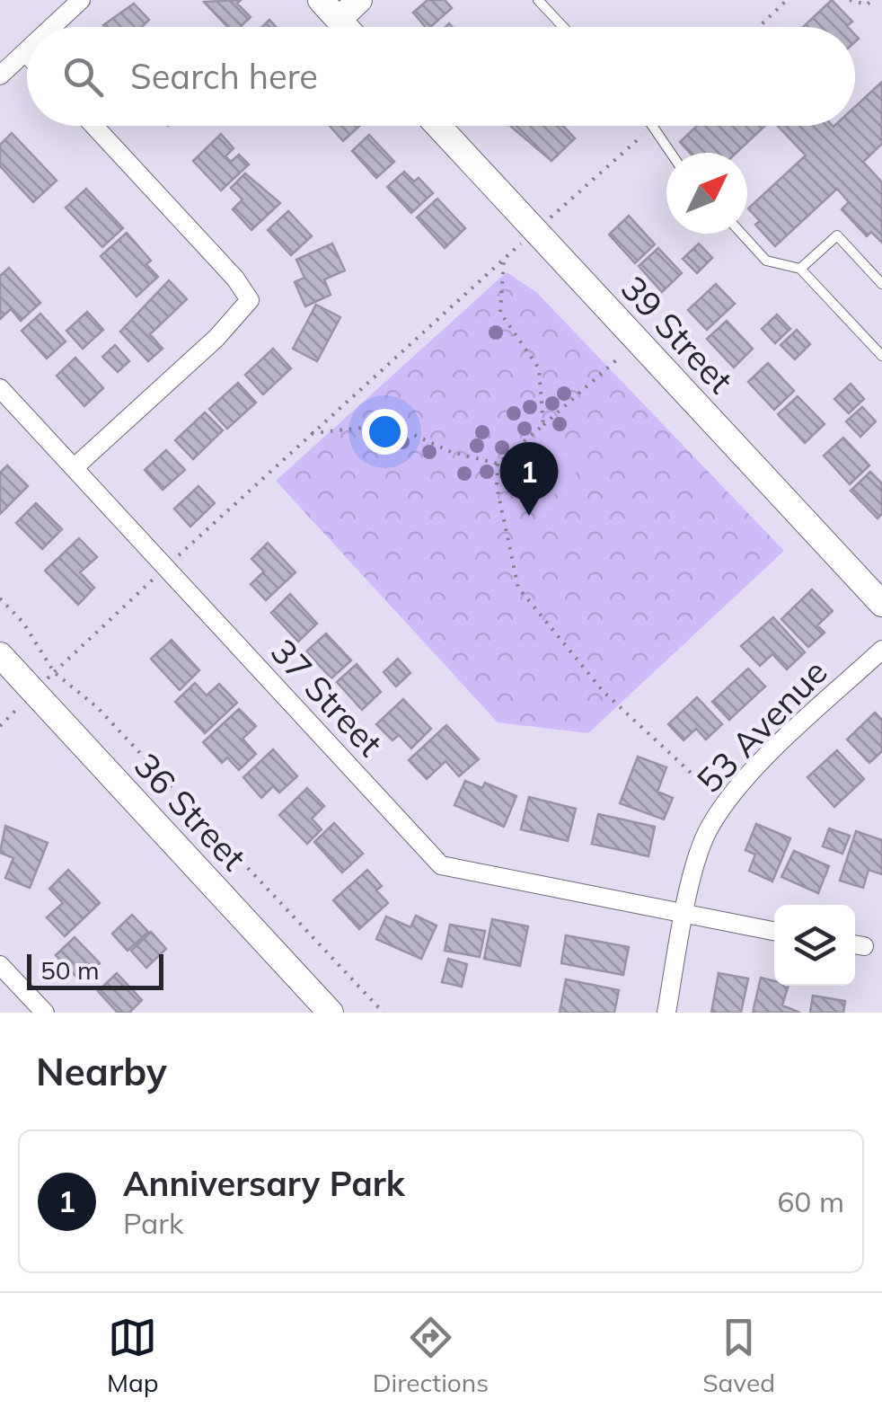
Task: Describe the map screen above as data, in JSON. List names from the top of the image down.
{
  "streets": {
    "street": [
      "39 Street",
      "37 Street",
      "53 Avenue",
      "36 Street"
    ]
  },
  "crossings": [
    ["37 Street", "53 Avenue"]
  ],
  "scale_bar": "50 m",
  "north": "top right",
  "page": {
    "search": "Search here",
    "pins": "1",
    "scale": "50 m",
    "heading": "Nearby",
    "list": [
      {
        "mark": "1",
        "name": "Anniversary Park",
        "note": "Park",
        "value": "60 m"
      }
    ],
    "nav": ["Map", "Directions", "Saved"]
  }
}
